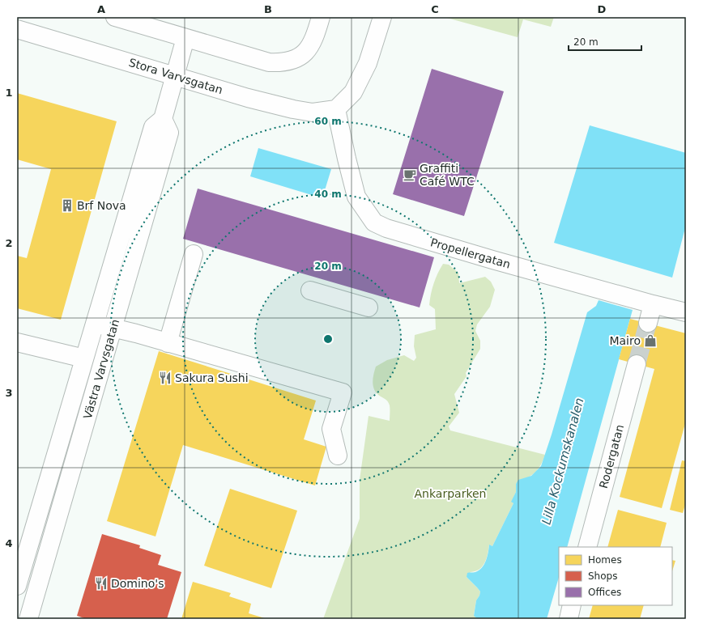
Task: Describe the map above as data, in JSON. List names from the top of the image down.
{
  "streets": {
    "street": [
      "Stora Varvsgatan",
      "Propellergatan",
      "Västra Varvsgatan",
      "Rodergatan"
    ]
  },
  "crossings": [
    ["Stora Varvsgatan", "Propellergatan"],
    ["Stora Varvsgatan", "Västra Varvsgatan"]
  ],
  "water": ["Lilla Kockumskanalen"],
  "parks": ["Ankarparken"],
  "places": {
    "cafe": ["Graffiti Café WTC"],
    "building": ["Brf Nova"],
    "shop": ["Mairo"],
    "restaurant": ["Sakura Sushi", "Domino's"]
  },
  "legend": ["Homes", "Shops", "Offices"],
  "scale_bar": "20 m",
  "grid": {
    "columns": [
      "A",
      "B",
      "C",
      "D"
    ],
    "rows": [
      "1",
      "2",
      "3",
      "4"
    ]
  },
  "rings": ["60 m", "40 m", "20 m"]
}
